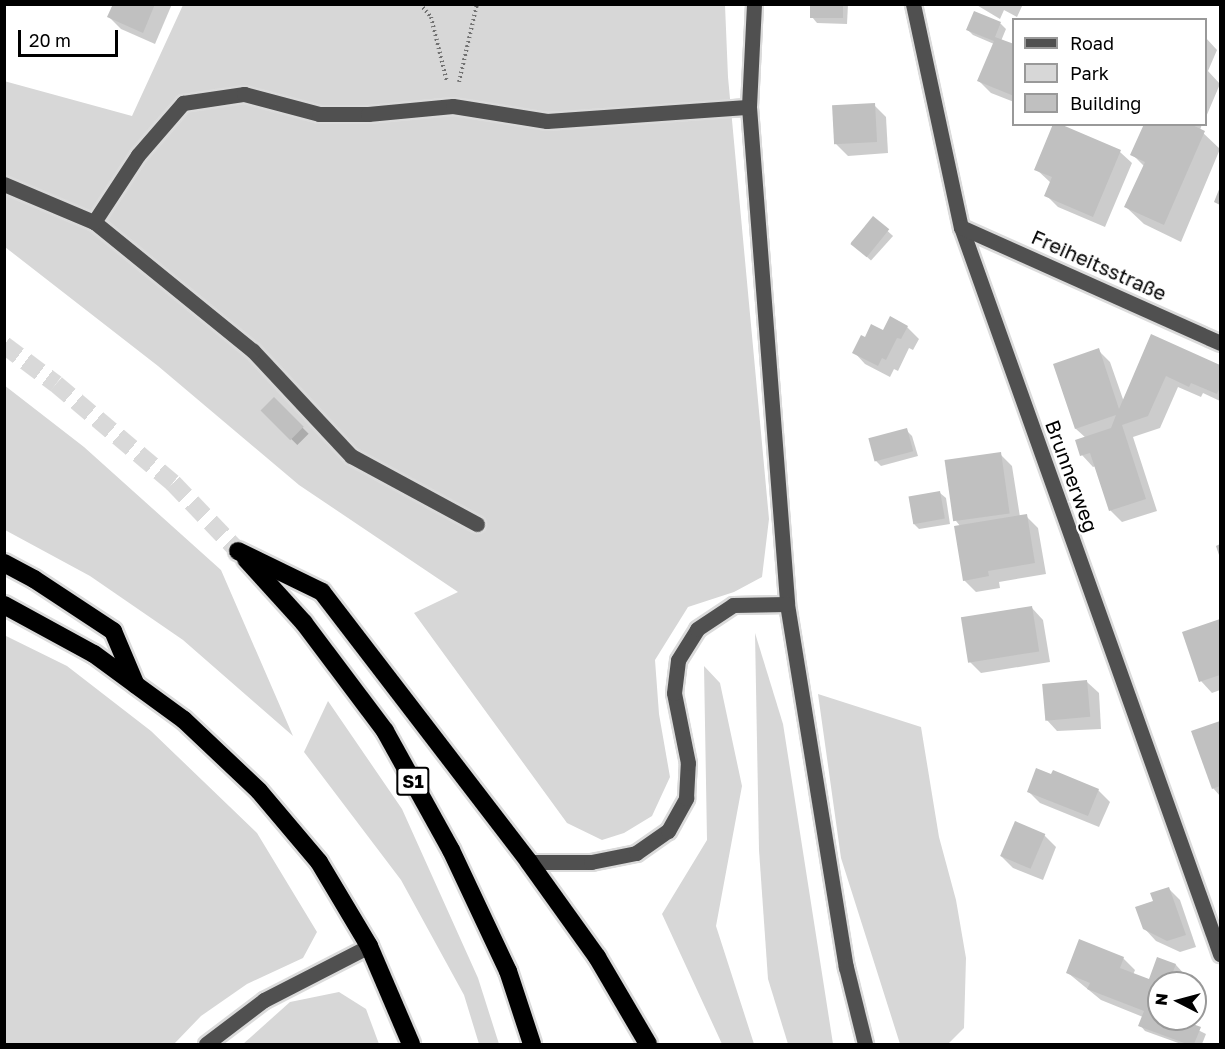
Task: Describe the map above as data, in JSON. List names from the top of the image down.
{
  "streets": {
    "highway": ["S1"],
    "street": ["Freiheitsstraße", "Brunnerweg"]
  },
  "crossings": [
    ["Freiheitsstraße", "Brunnerweg"]
  ],
  "legend": ["Road", "Park", "Building"],
  "scale_bar": "20 m",
  "north": "left"
}
